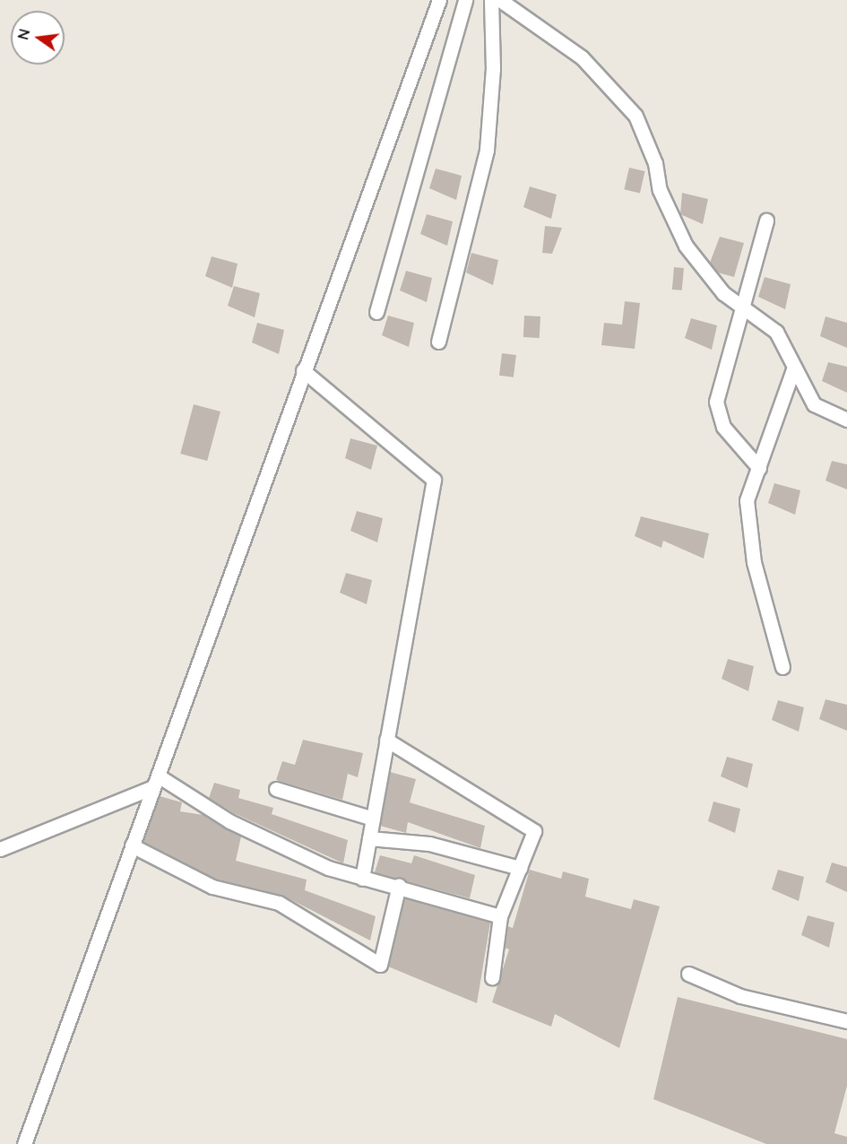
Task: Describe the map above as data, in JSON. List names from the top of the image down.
{
  "north": "left"
}
